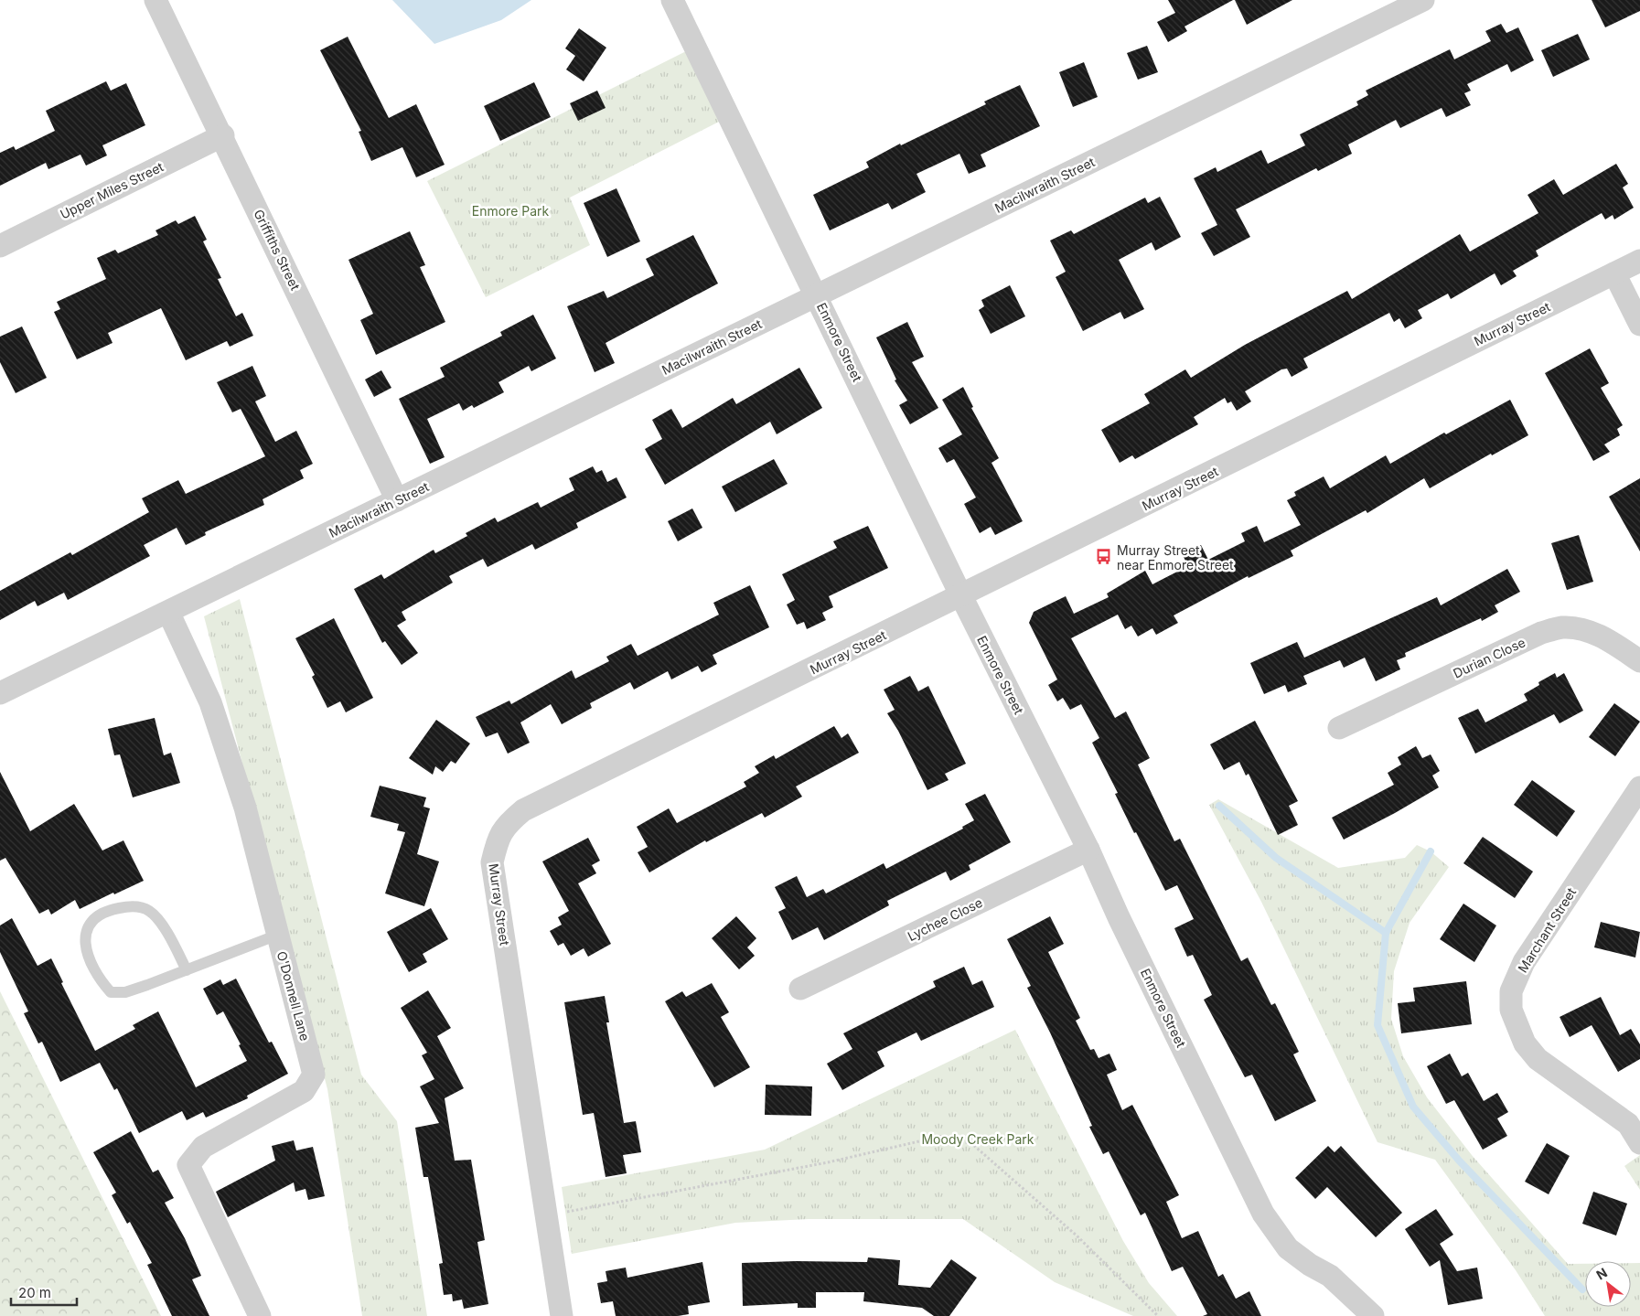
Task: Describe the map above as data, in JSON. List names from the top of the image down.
{
  "streets": {
    "street": [
      "Macilwraith Street",
      "Upper Miles Street",
      "Griffiths Street",
      "Murray Street",
      "Enmore Street",
      "Durian Close",
      "Lychee Close",
      "Marchant Street",
      "O'Donnell Lane"
    ]
  },
  "crossings": [
    ["Macilwraith Street", "Griffiths Street"],
    ["Macilwraith Street", "Enmore Street"],
    ["Macilwraith Street", "O'Donnell Lane"],
    ["Upper Miles Street", "Griffiths Street"],
    ["Murray Street", "Enmore Street"],
    ["Enmore Street", "Lychee Close"]
  ],
  "parks": ["Enmore Park", "Moody Creek Park"],
  "places": {
    "bus stop": ["Murray Street near Enmore Street"]
  },
  "scale_bar": "20 m",
  "north": "top left"
}
